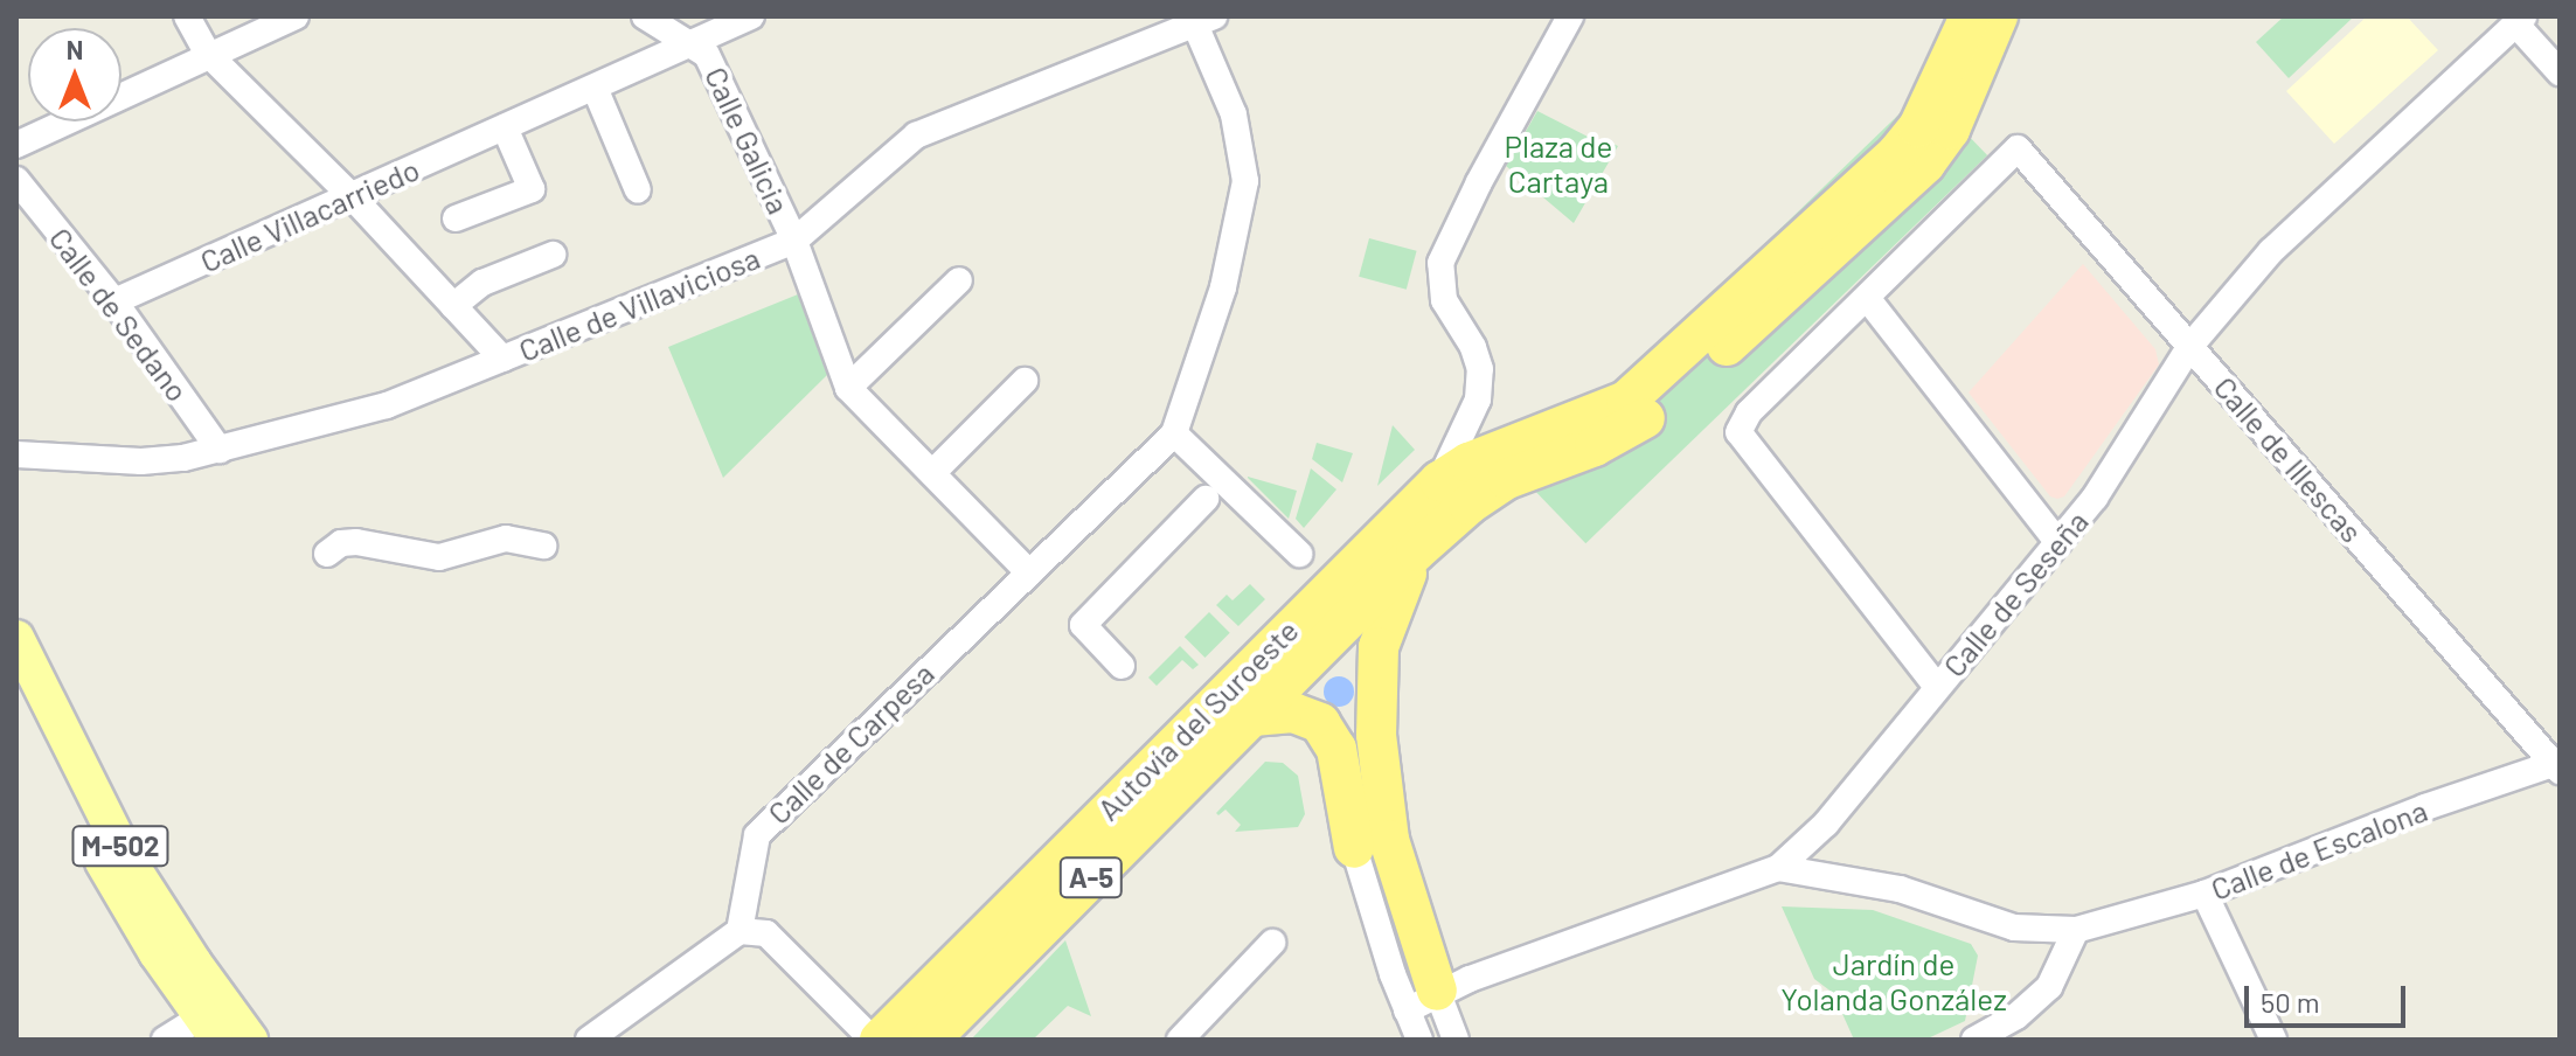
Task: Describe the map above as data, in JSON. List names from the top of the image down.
{
  "streets": {
    "highway": ["Autovía del Suroeste", "A-5"],
    "main road": ["M-502"],
    "street": [
      "Calle Galicia",
      "Calle Villacarriedo",
      "Calle de Villaviciosa",
      "Calle de Sedano",
      "Calle de Illescas",
      "Calle de Seseña",
      "Calle de Carpesa",
      "Calle de Escalona"
    ]
  },
  "crossings": [
    ["Calle Galicia", "Calle Villacarriedo"],
    ["Calle Galicia", "Calle de Villaviciosa"],
    ["Calle Villacarriedo", "Calle de Sedano"],
    ["Calle de Villaviciosa", "Calle de Sedano"],
    ["Calle de Illescas", "Calle de Seseña"],
    ["Calle de Illescas", "Calle de Escalona"],
    ["Calle de Seseña", "Calle de Escalona"]
  ],
  "parks": ["Plaza de Cartaya", "Jardín de Yolanda González"],
  "scale_bar": "50 m",
  "north": "top"
}
